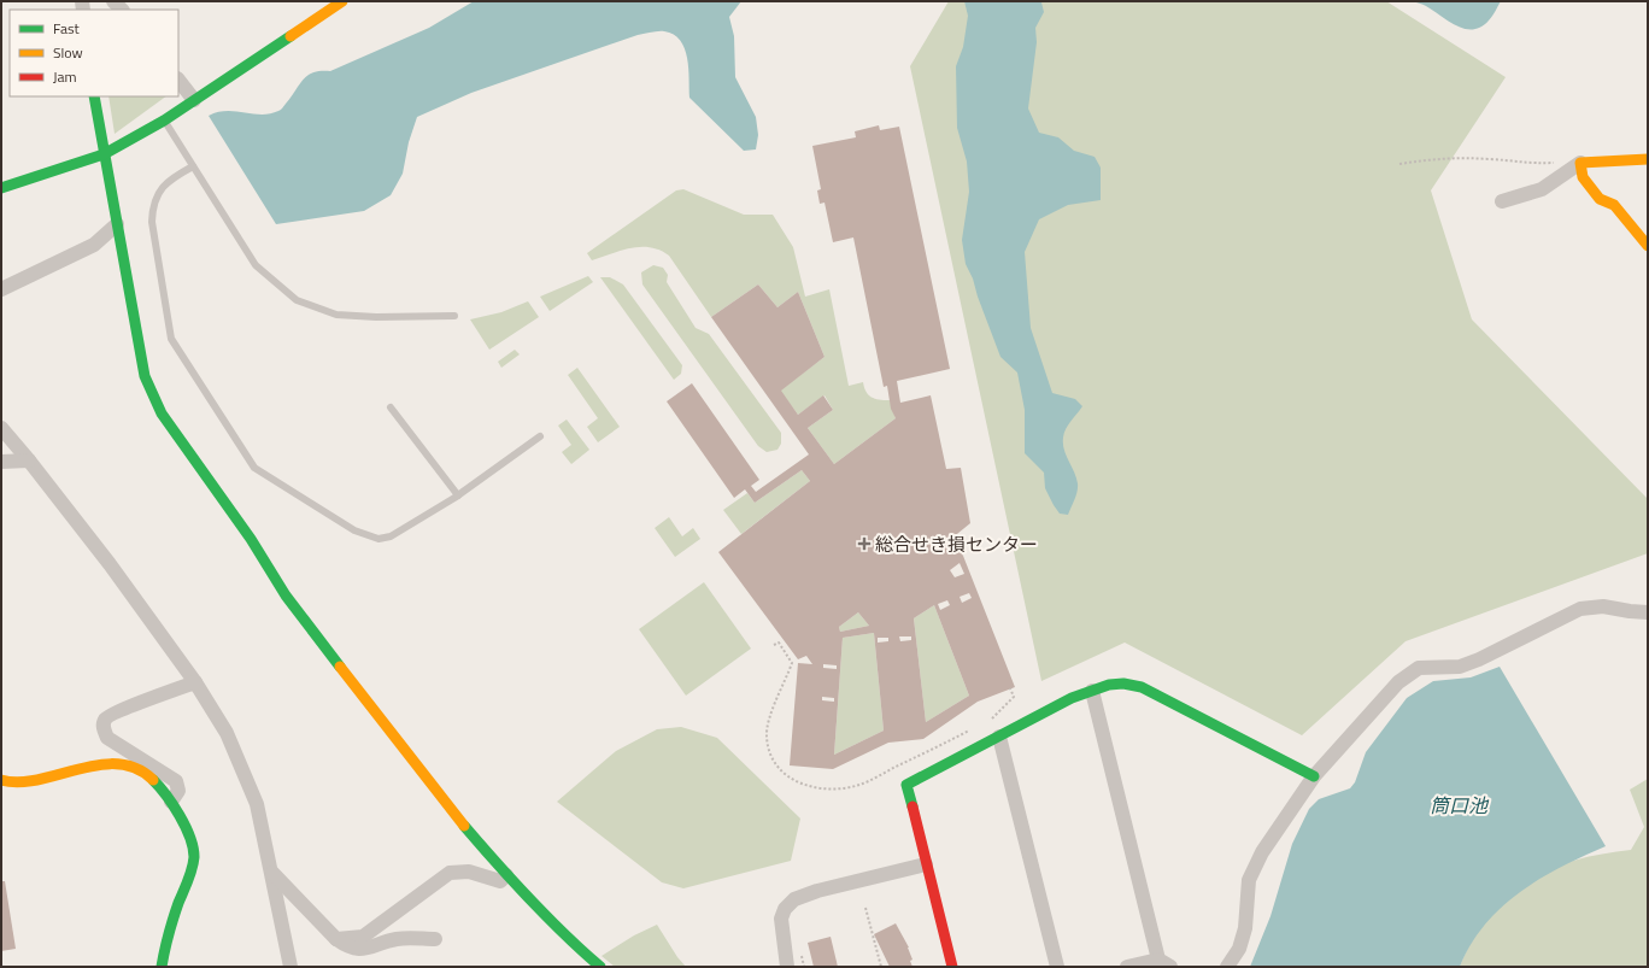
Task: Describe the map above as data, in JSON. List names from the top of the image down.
{
  "water": ["筒口池"],
  "places": {
    "health": ["総合せき損センター"]
  },
  "legend": ["Fast", "Slow", "Jam"]
}
